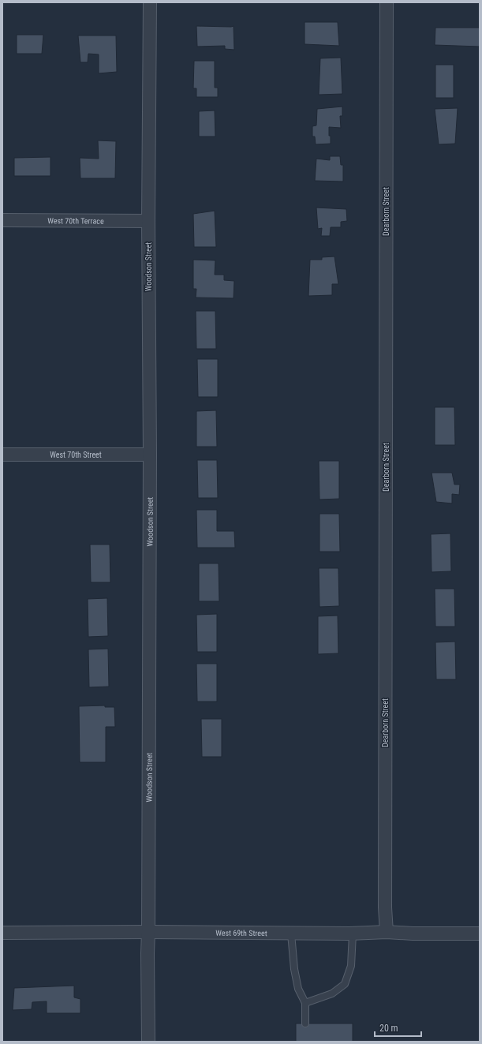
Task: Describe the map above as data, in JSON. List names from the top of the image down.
{
  "streets": {
    "street": [
      "Dearborn Street",
      "West 70th Terrace",
      "Woodson Street",
      "West 70th Street",
      "West 69th Street"
    ]
  },
  "crossings": [
    ["Dearborn Street", "West 69th Street"],
    ["West 70th Terrace", "Woodson Street"],
    ["Woodson Street", "West 70th Street"],
    ["Woodson Street", "West 69th Street"]
  ],
  "scale_bar": "20 m"
}
